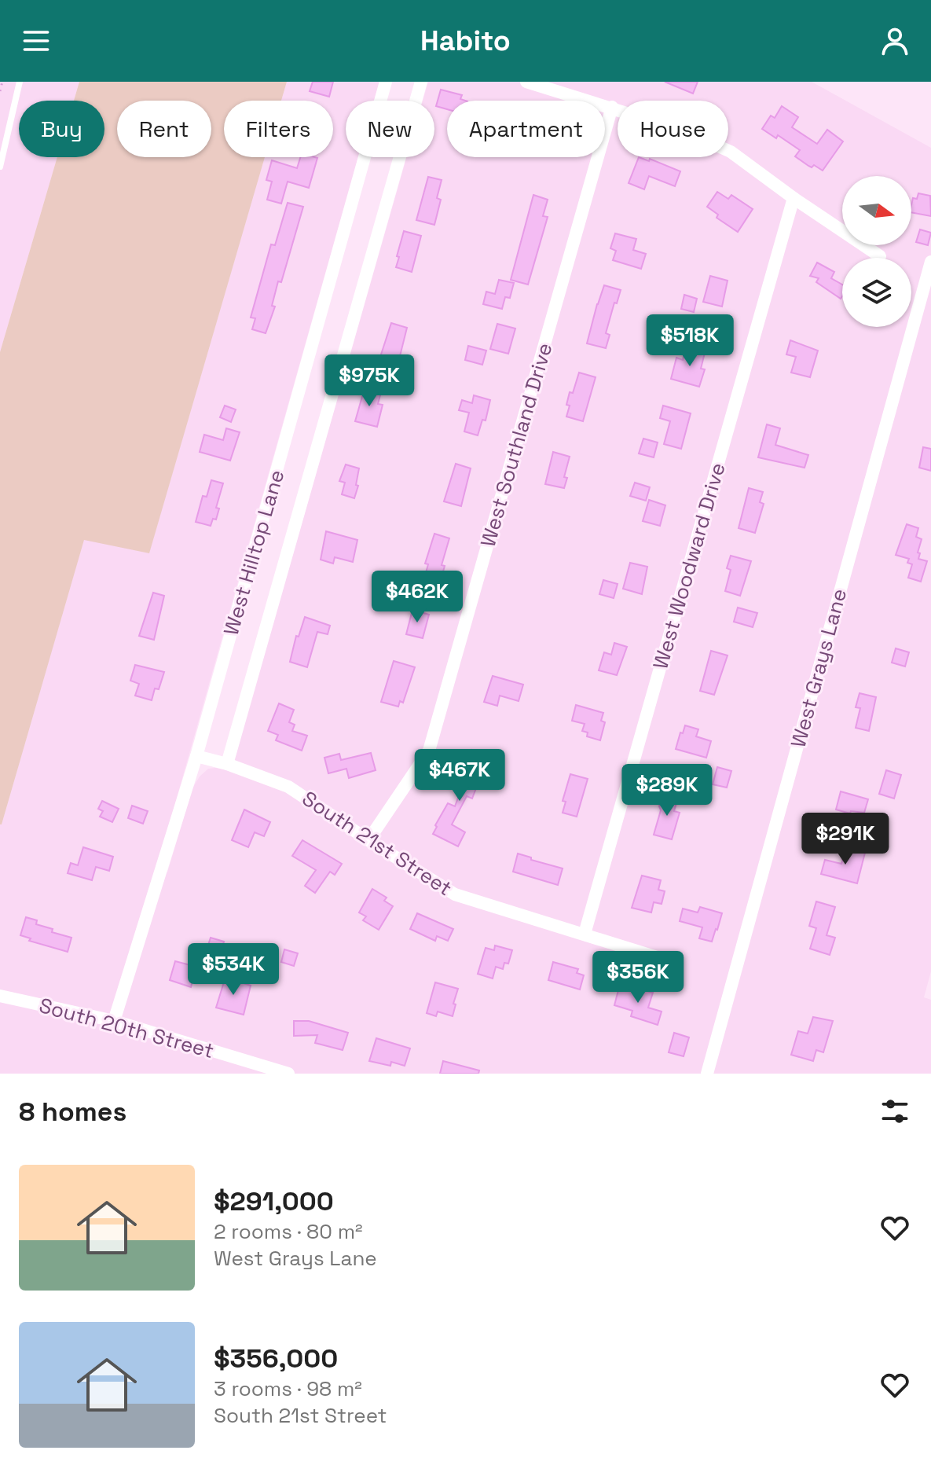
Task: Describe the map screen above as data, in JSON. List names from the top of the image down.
{
  "streets": {
    "street": [
      "West Southland Drive",
      "West Hilltop Lane",
      "West Woodward Drive",
      "West Grays Lane",
      "South 21st Street",
      "South 20th Street"
    ]
  },
  "crossings": [
    ["West Southland Drive", "South 21st Street"],
    ["West Hilltop Lane", "South 21st Street"],
    ["West Hilltop Lane", "South 20th Street"],
    ["West Woodward Drive", "South 21st Street"]
  ],
  "north": "right",
  "page": {
    "header": "Habito",
    "chip": [
      "Buy",
      "Rent",
      "Filters",
      "New",
      "Apartment",
      "House"
    ],
    "price": [
      "$518K",
      "$975K",
      "$462K",
      "$467K",
      "$289K",
      "$291K",
      "$534K",
      "$356K"
    ],
    "heading": "8 homes",
    "list": [
      {
        "name": "$291,000",
        "note": "2 rooms · 80 m² · West Grays Lane"
      },
      {
        "name": "$356,000",
        "note": "3 rooms · 98 m² · South 21st Street"
      }
    ]
  }
}
